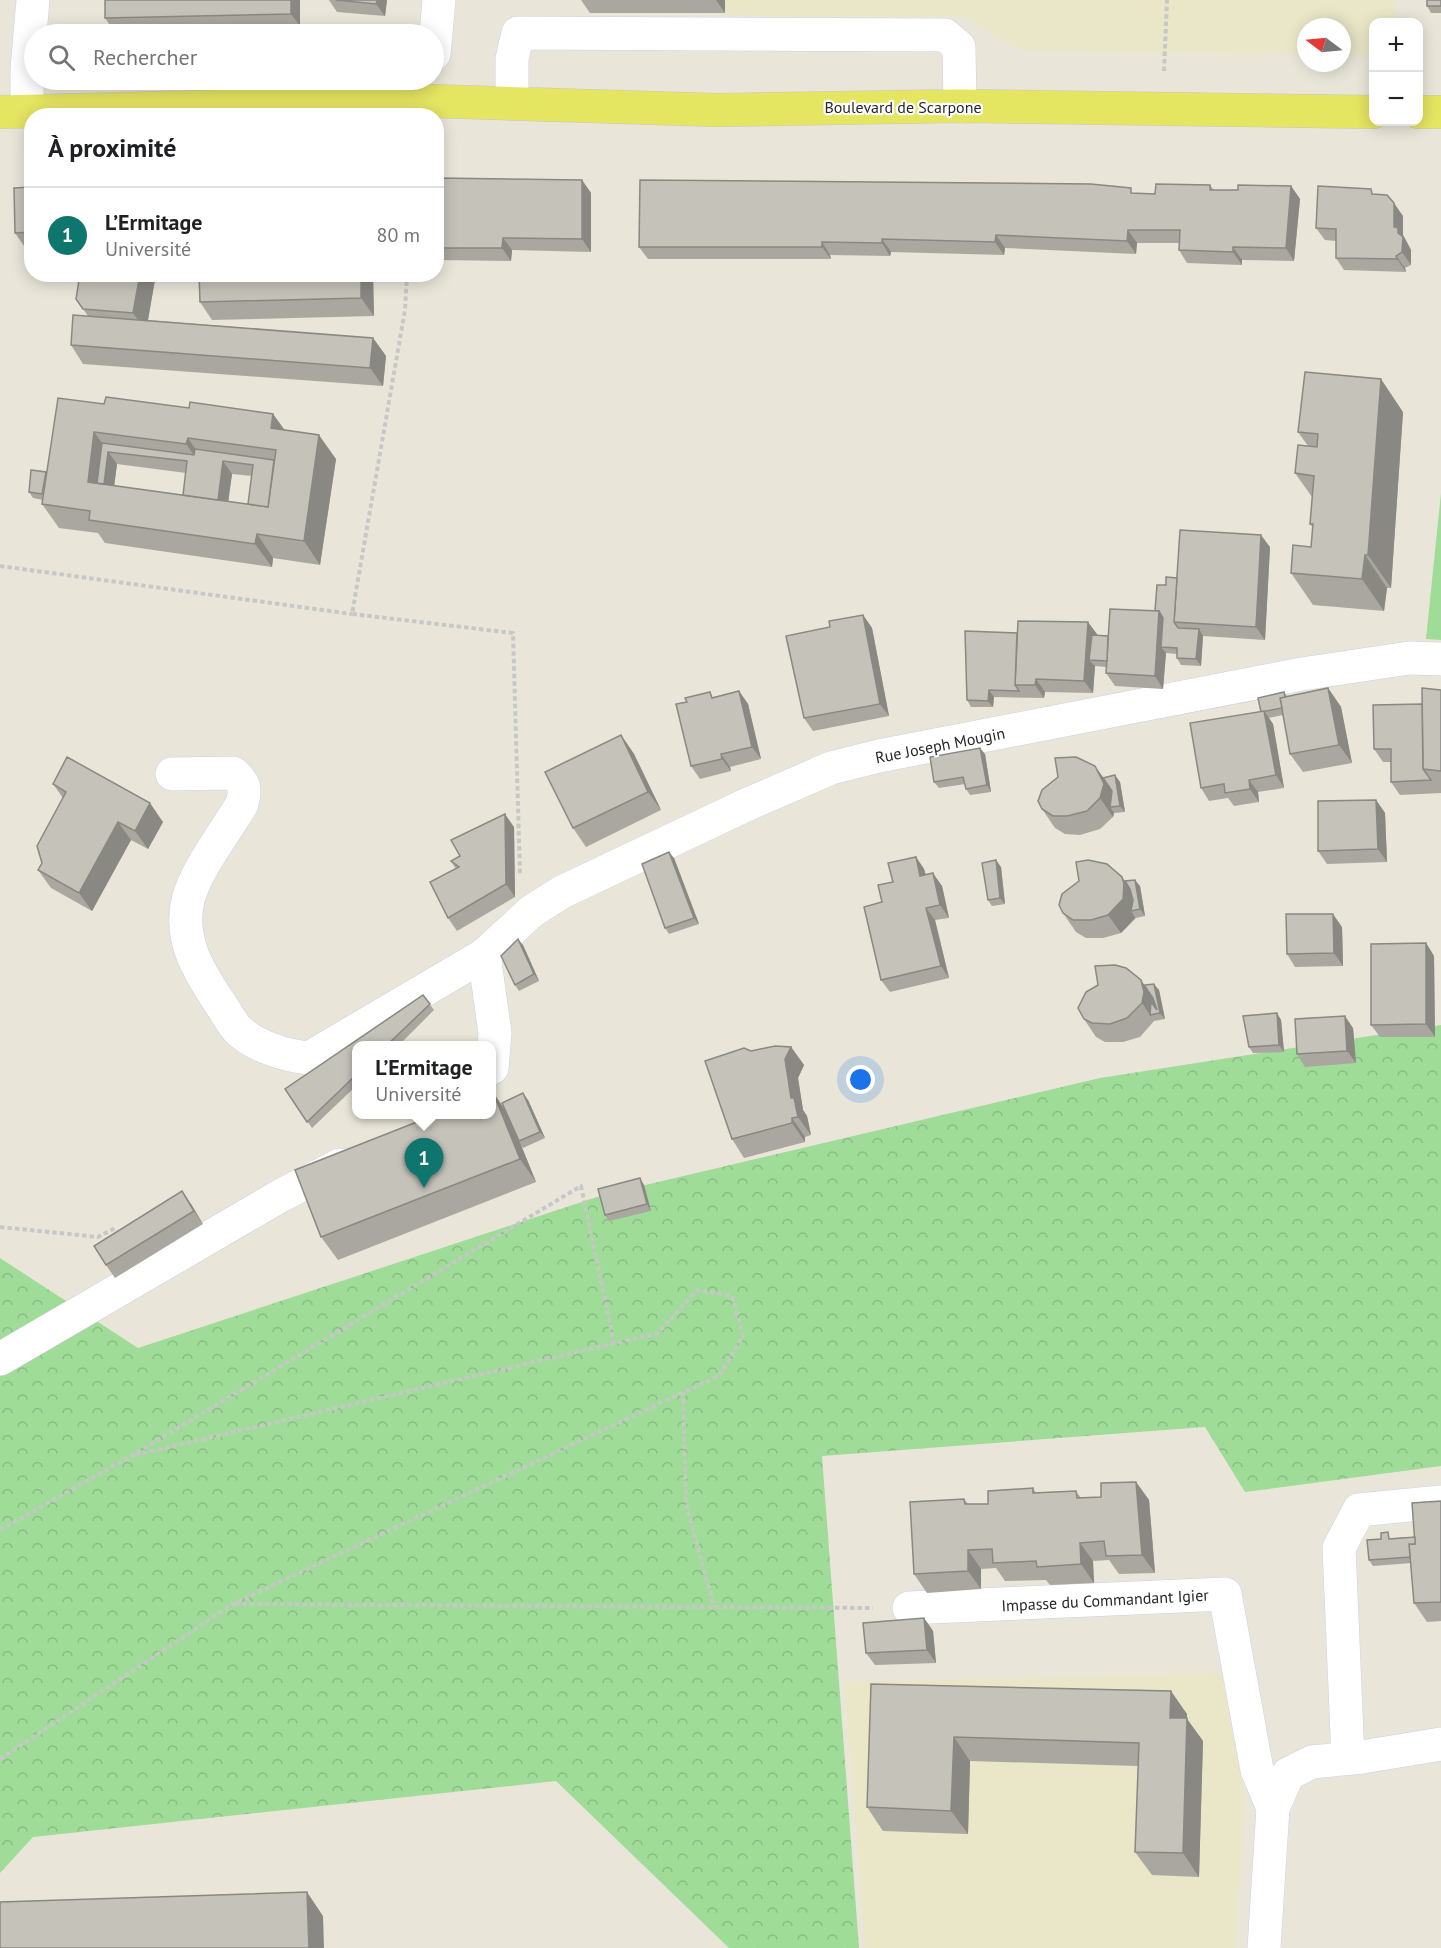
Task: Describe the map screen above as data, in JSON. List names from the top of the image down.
{
  "streets": {
    "main road": ["Boulevard de Scarpone"],
    "street": ["Rue Joseph Mougin", "Impasse du Commandant Igier"]
  },
  "north": "left",
  "page": {
    "map_buttons": ["+", "−"],
    "search": "Rechercher",
    "heading": "À proximité",
    "list": [
      {
        "mark": "1",
        "name": "L’Ermitage",
        "note": "Université",
        "value": "80 m"
      }
    ],
    "popup": ["L’Ermitage", "Université"],
    "pins": "1"
  }
}
